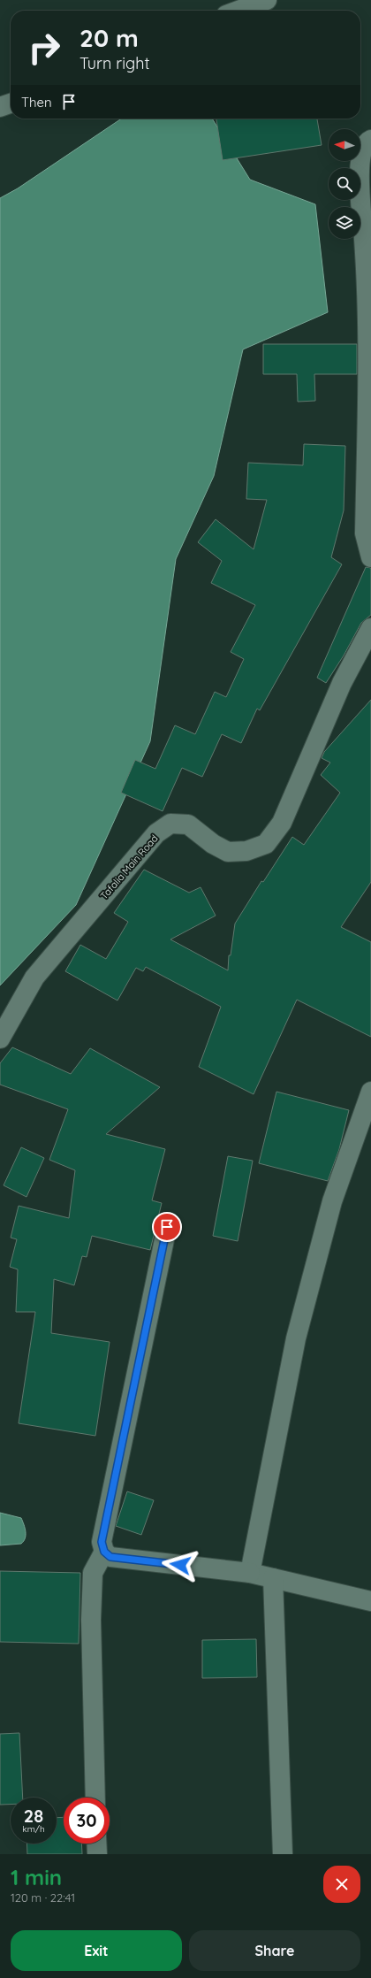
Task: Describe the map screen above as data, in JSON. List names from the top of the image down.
{
  "streets": {
    "street": ["Tafalia Main Road"]
  },
  "north": "left",
  "page": {
    "turn": ["20 m", "Turn right"],
    "then": "Then",
    "speed": "28 km/h",
    "limit": "30",
    "heading": ["1 min", "120 m · 22:41"],
    "buttons": ["Exit", "Share"]
  }
}
